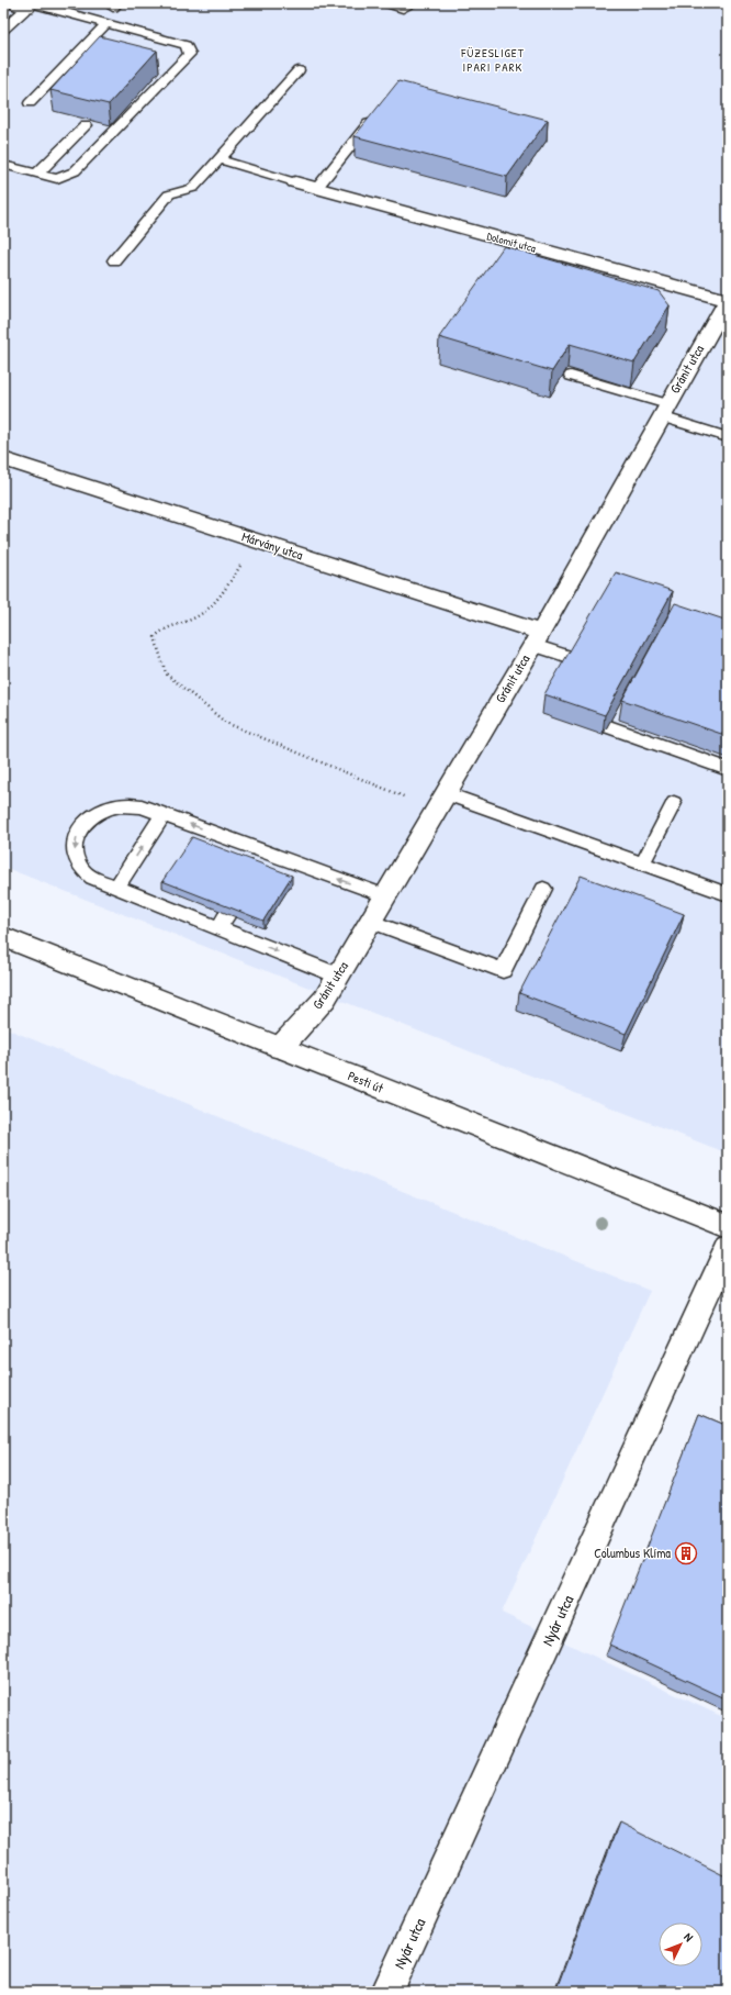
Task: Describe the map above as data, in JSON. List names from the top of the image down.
{
  "streets": {
    "street": [
      "Dolomit utca",
      "Gránit utca",
      "Márvány utca",
      "Pesti út",
      "Nyár utca"
    ]
  },
  "crossings": [
    ["Dolomit utca", "Gránit utca"],
    ["Gránit utca", "Márvány utca"],
    ["Gránit utca", "Pesti út"]
  ],
  "districts": ["FÜZESLIGET IPARI PARK"],
  "places": {
    "building": ["Columbus Klíma"]
  },
  "north": "top right"
}
